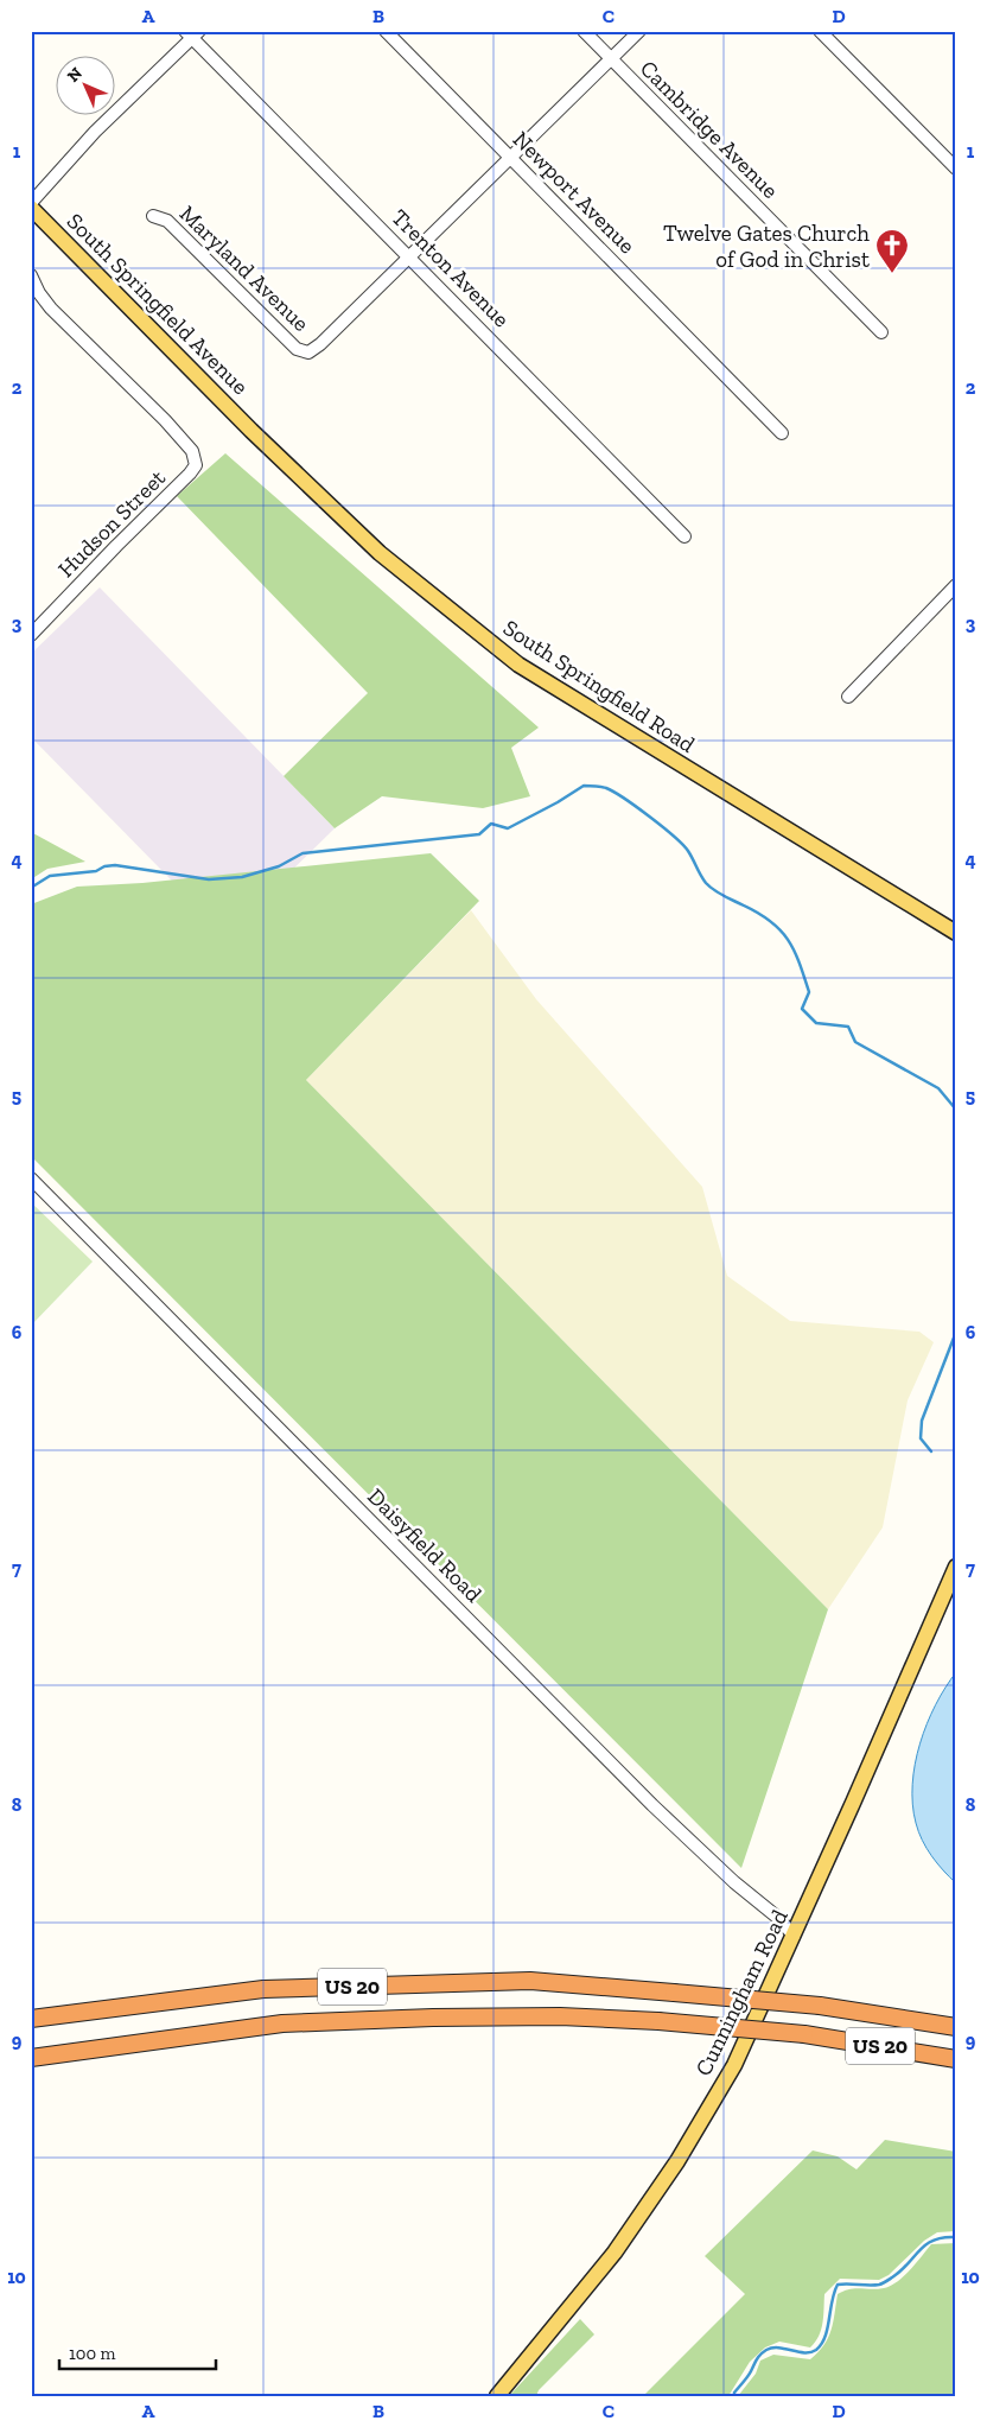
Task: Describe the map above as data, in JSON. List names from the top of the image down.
{
  "streets": {
    "highway": ["US 20"],
    "main road": ["South Springfield Avenue", "South Springfield Road", "Cunningham Road"],
    "street": [
      "Cambridge Avenue",
      "Newport Avenue",
      "Maryland Avenue",
      "Trenton Avenue",
      "Hudson Street",
      "Daisyfield Road"
    ]
  },
  "crossings": [
    ["Maryland Avenue", "Trenton Avenue"],
    ["South Springfield Avenue", "South Springfield Road"],
    ["Daisyfield Road", "Cunningham Road"]
  ],
  "places": {
    "church": ["Twelve Gates Church of God in Christ"]
  },
  "scale_bar": "100 m",
  "north": "top left",
  "grid": {
    "columns": [
      "A",
      "B",
      "C",
      "D"
    ],
    "rows": [
      "1",
      "2",
      "3",
      "4",
      "5",
      "6",
      "7",
      "8",
      "9",
      "10"
    ]
  }
}
